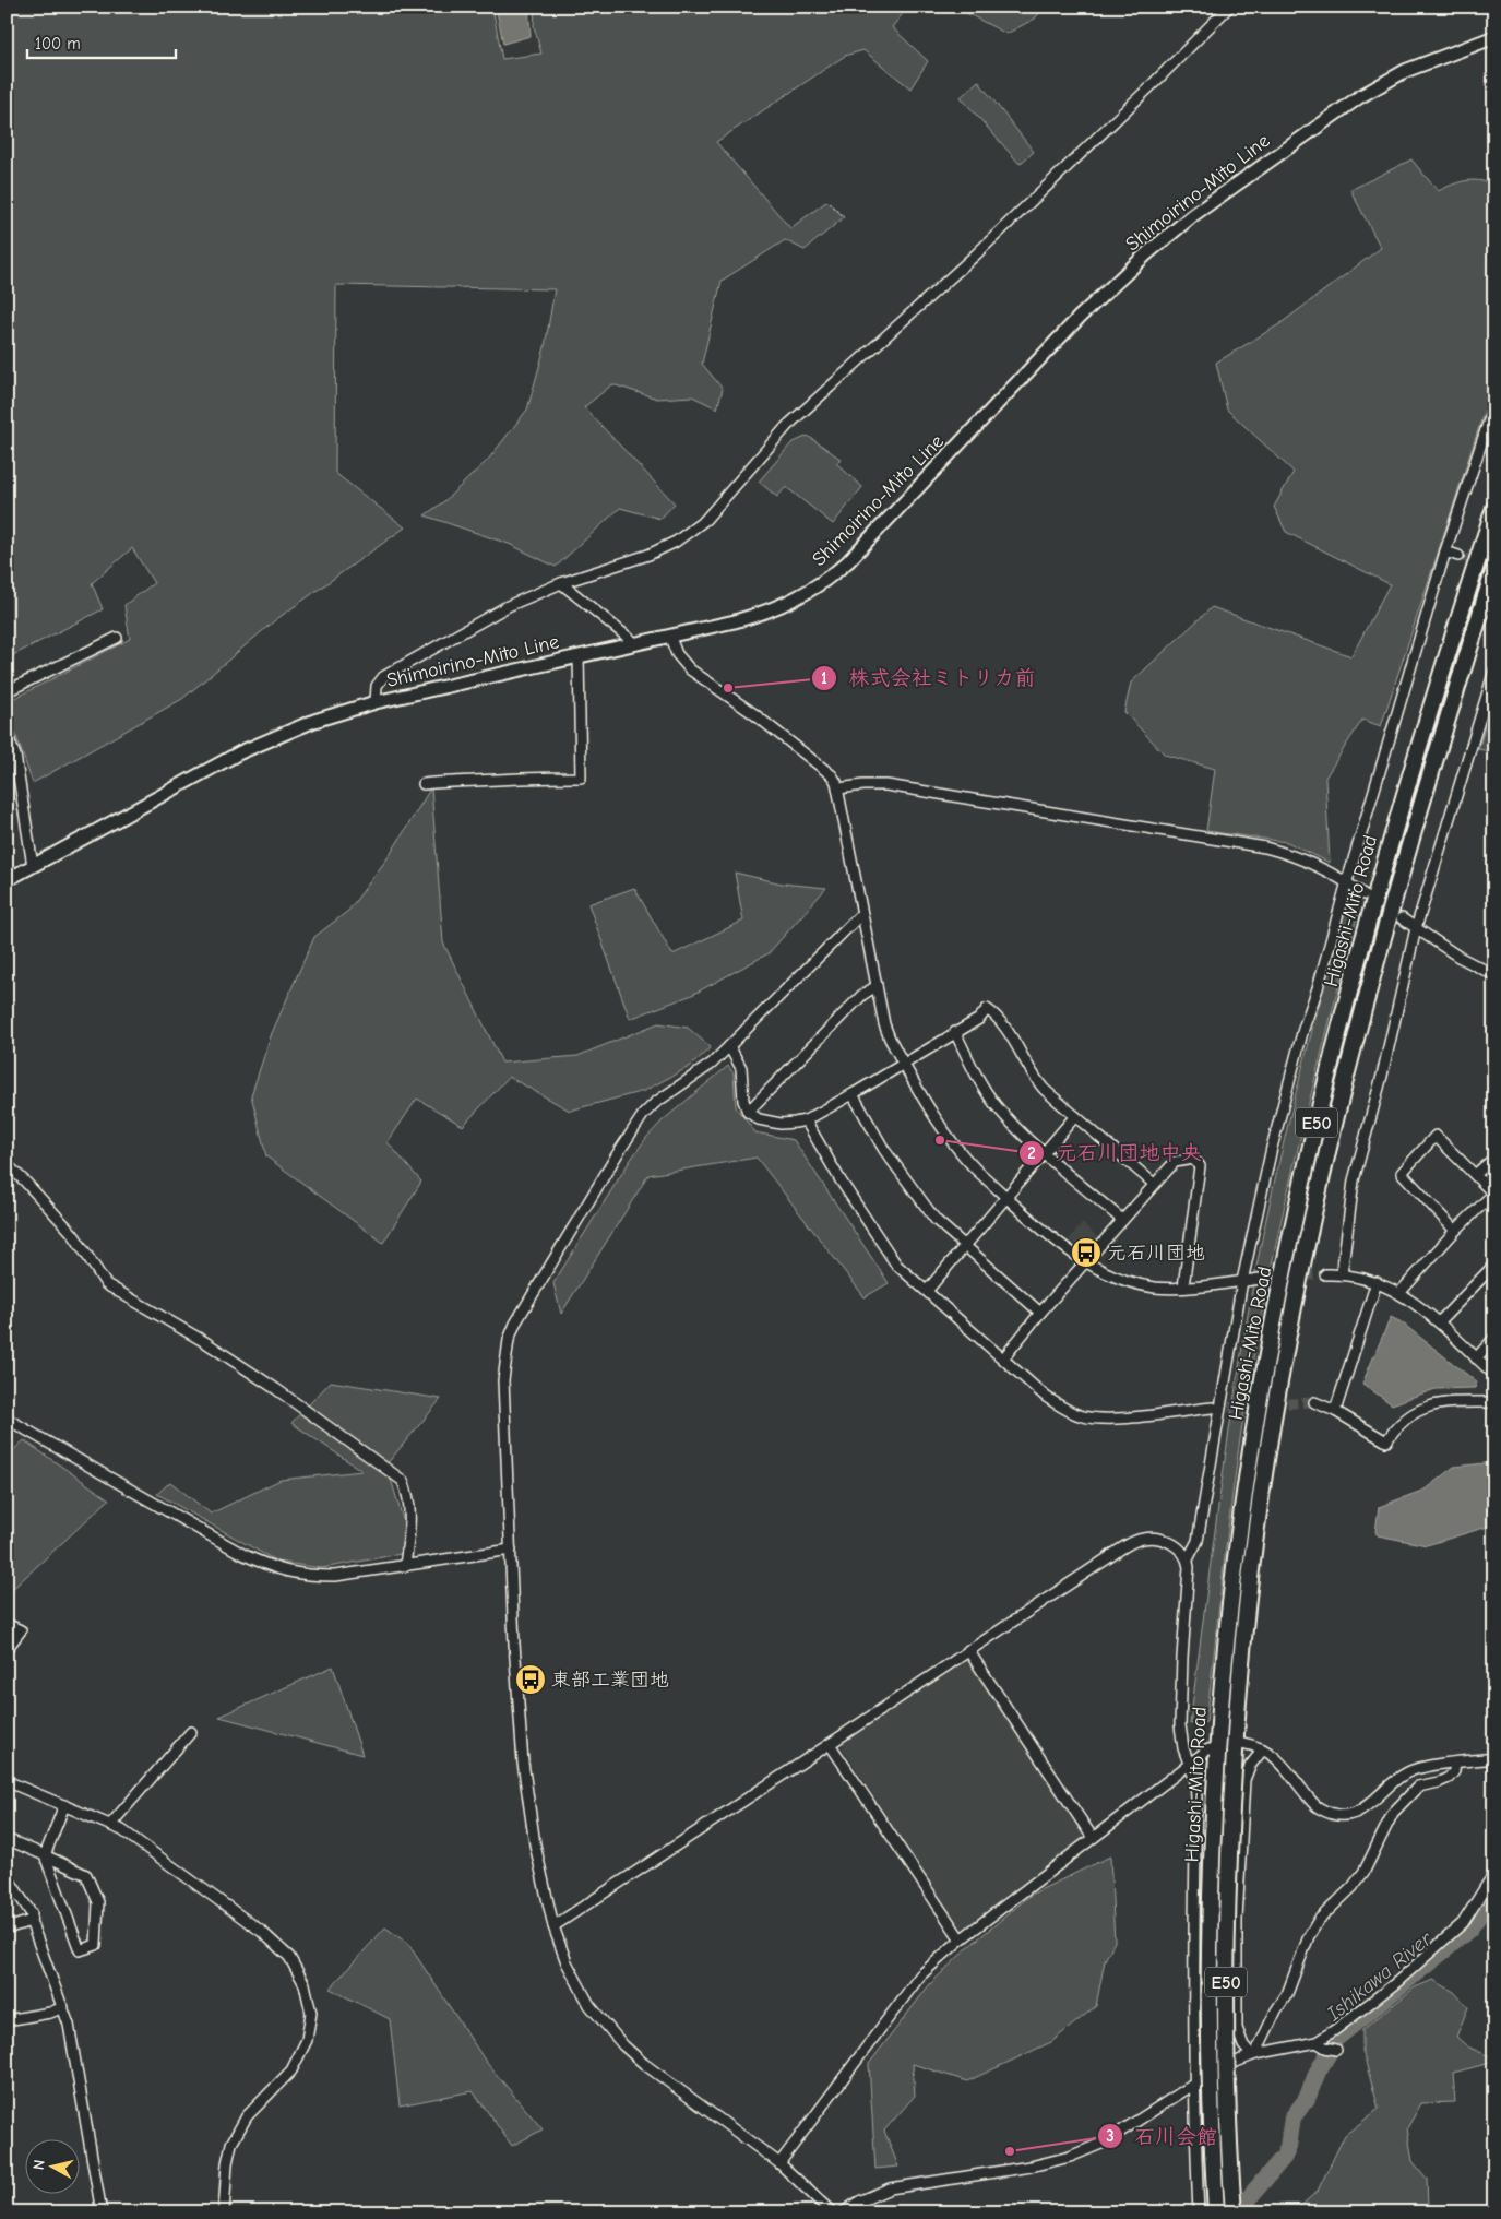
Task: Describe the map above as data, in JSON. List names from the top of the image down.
{
  "streets": {
    "highway": ["Higashi-Mito Road", "E50"],
    "main road": ["Shimoirino-Mito Line"]
  },
  "water": ["Ishikawa River"],
  "places": {
    "other": ["株式会社ミトリカ前", "元石川団地中央", "石川会館"],
    "bus stop": ["元石川団地", "東部工業団地"]
  },
  "scale_bar": "100 m",
  "north": "left"
}
